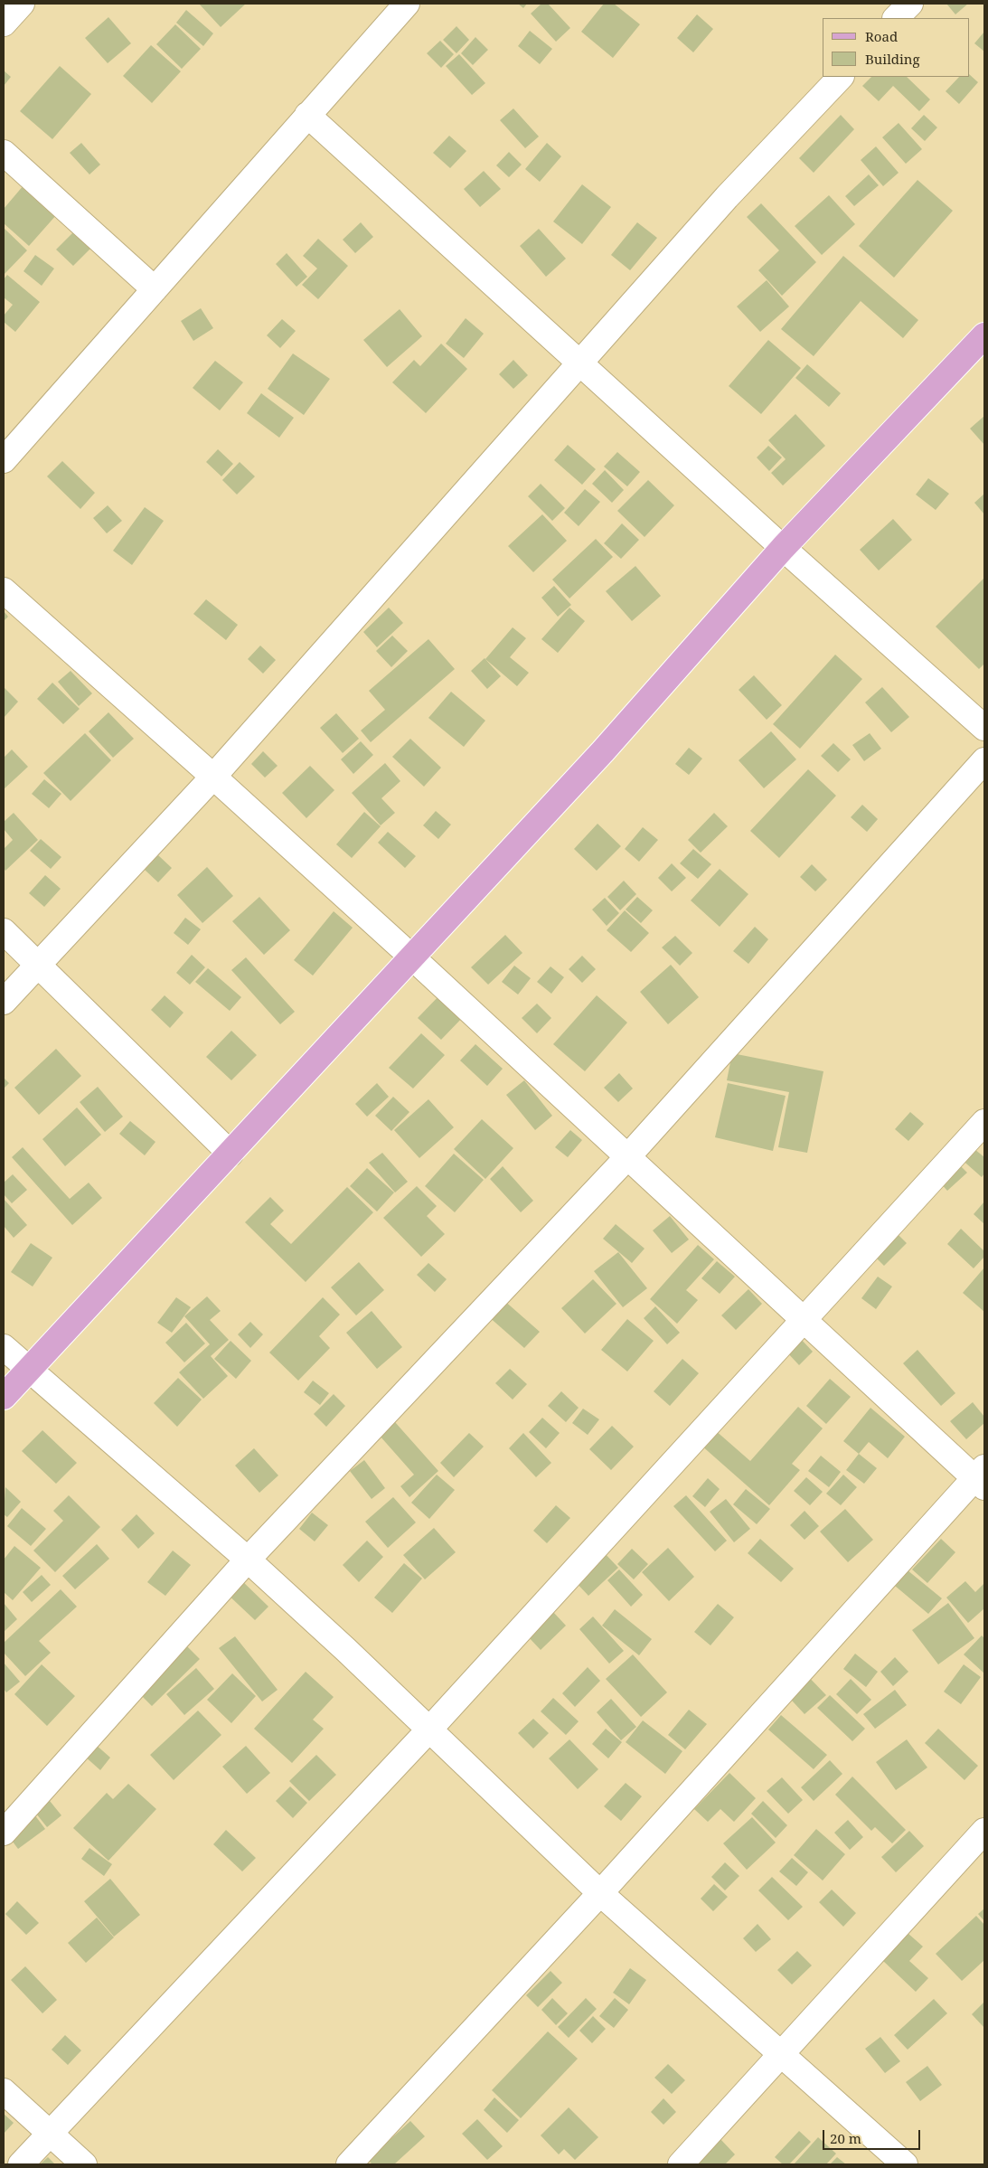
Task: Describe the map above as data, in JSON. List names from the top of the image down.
{
  "legend": ["Road", "Building"],
  "scale_bar": "20 m"
}
